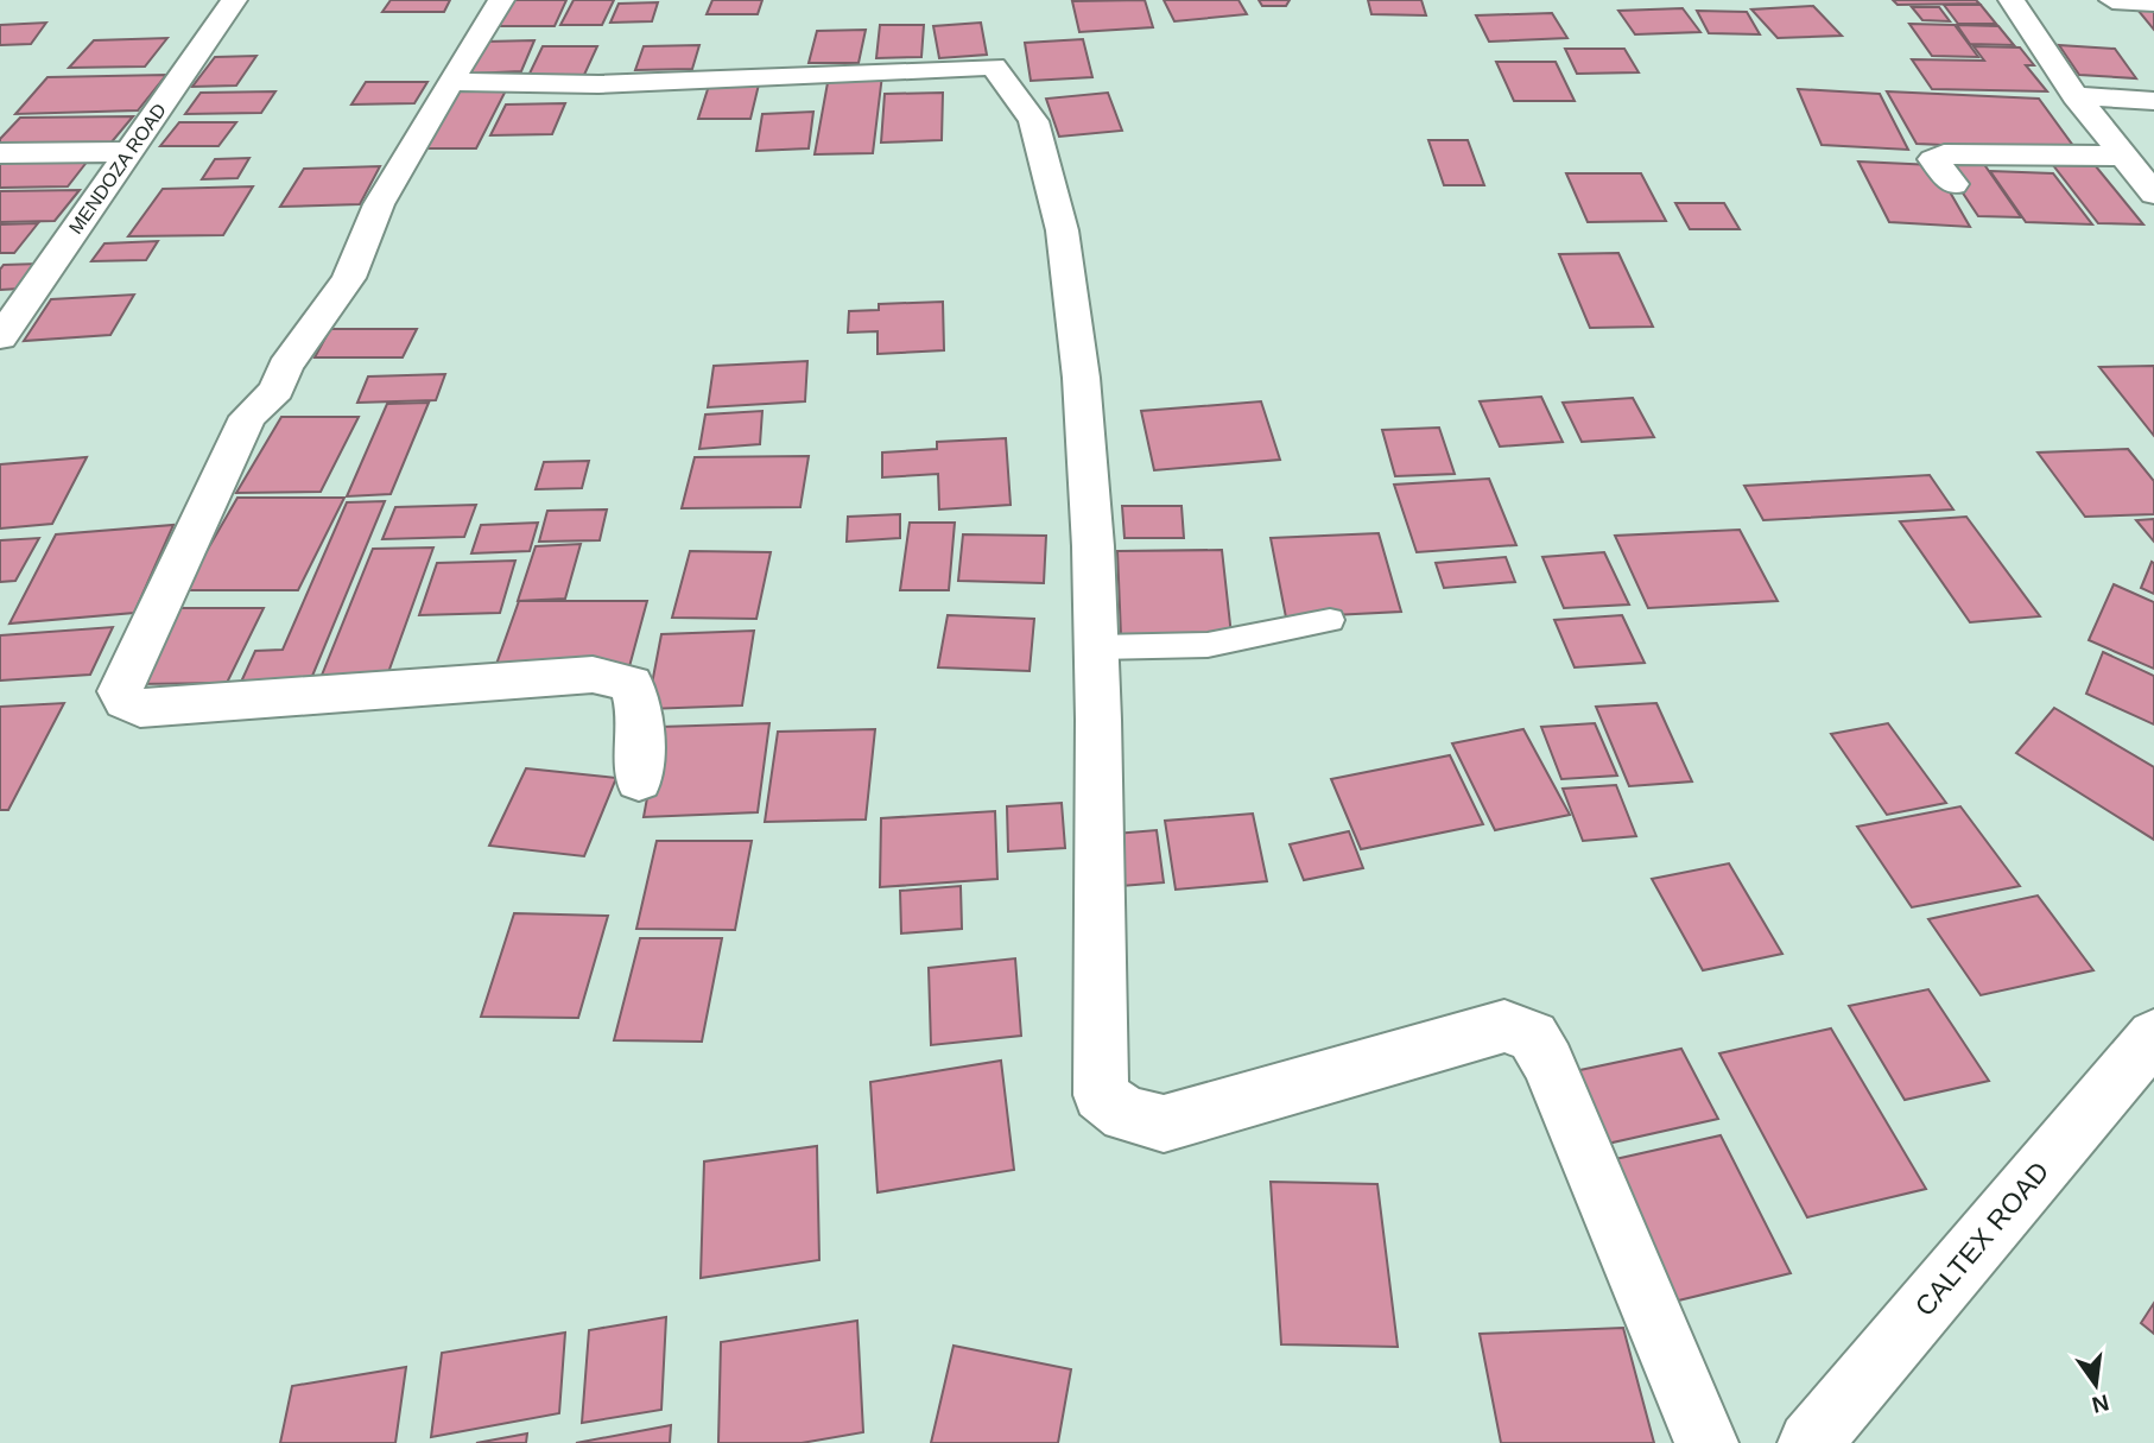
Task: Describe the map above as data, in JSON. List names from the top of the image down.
{
  "streets": {
    "street": ["MENDOZA ROAD", "CALTEX ROAD"]
  },
  "north": "bottom"
}
